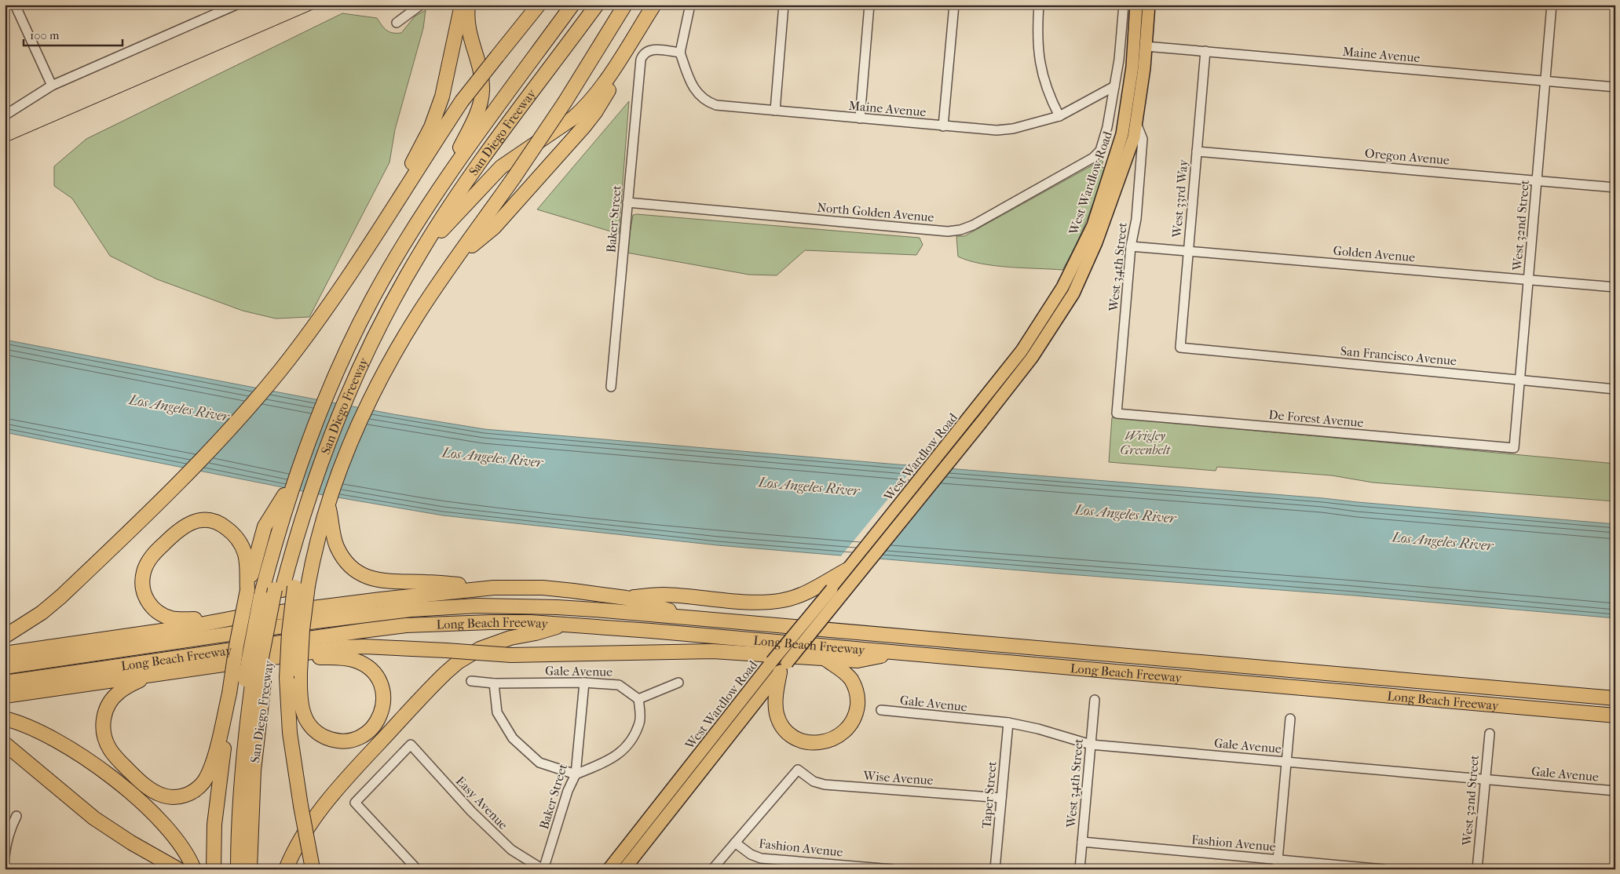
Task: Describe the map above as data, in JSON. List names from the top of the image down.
{
  "streets": {
    "highway": ["San Diego Freeway", "Long Beach Freeway"],
    "main road": ["West Wardlow Road"],
    "street": [
      "Maine Avenue",
      "Oregon Avenue",
      "West 33rd Way",
      "North Golden Avenue",
      "Baker Street",
      "West 32nd Street",
      "Golden Avenue",
      "West 34th Street",
      "San Francisco Avenue",
      "De Forest Avenue",
      "Gale Avenue",
      "Wise Avenue",
      "Taper Street",
      "Easy Avenue",
      "Fashion Avenue"
    ]
  },
  "crossings": [
    ["Maine Avenue", "West Wardlow Road"],
    ["Maine Avenue", "West 33rd Way"],
    ["Maine Avenue", "Baker Street"],
    ["Maine Avenue", "West 32nd Street"],
    ["Oregon Avenue", "West 33rd Way"],
    ["Oregon Avenue", "West 32nd Street"],
    ["West Wardlow Road", "North Golden Avenue"],
    ["West Wardlow Road", "West 34th Street"],
    ["West 33rd Way", "Golden Avenue"],
    ["West 33rd Way", "San Francisco Avenue"],
    ["North Golden Avenue", "Baker Street"],
    ["Baker Street", "Gale Avenue"],
    ["Baker Street", "Easy Avenue"],
    ["West 32nd Street", "Golden Avenue"],
    ["West 32nd Street", "San Francisco Avenue"],
    ["West 32nd Street", "De Forest Avenue"],
    ["West 32nd Street", "Gale Avenue"],
    ["Golden Avenue", "West 34th Street"],
    ["West 34th Street", "De Forest Avenue"],
    ["West 34th Street", "Gale Avenue"],
    ["West 34th Street", "Fashion Avenue"],
    ["Gale Avenue", "Taper Street"],
    ["Wise Avenue", "Taper Street"],
    ["Wise Avenue", "Fashion Avenue"]
  ],
  "water": ["Los Angeles River"],
  "parks": ["Wrigley Greenbelt"],
  "scale_bar": "100 m"
}
